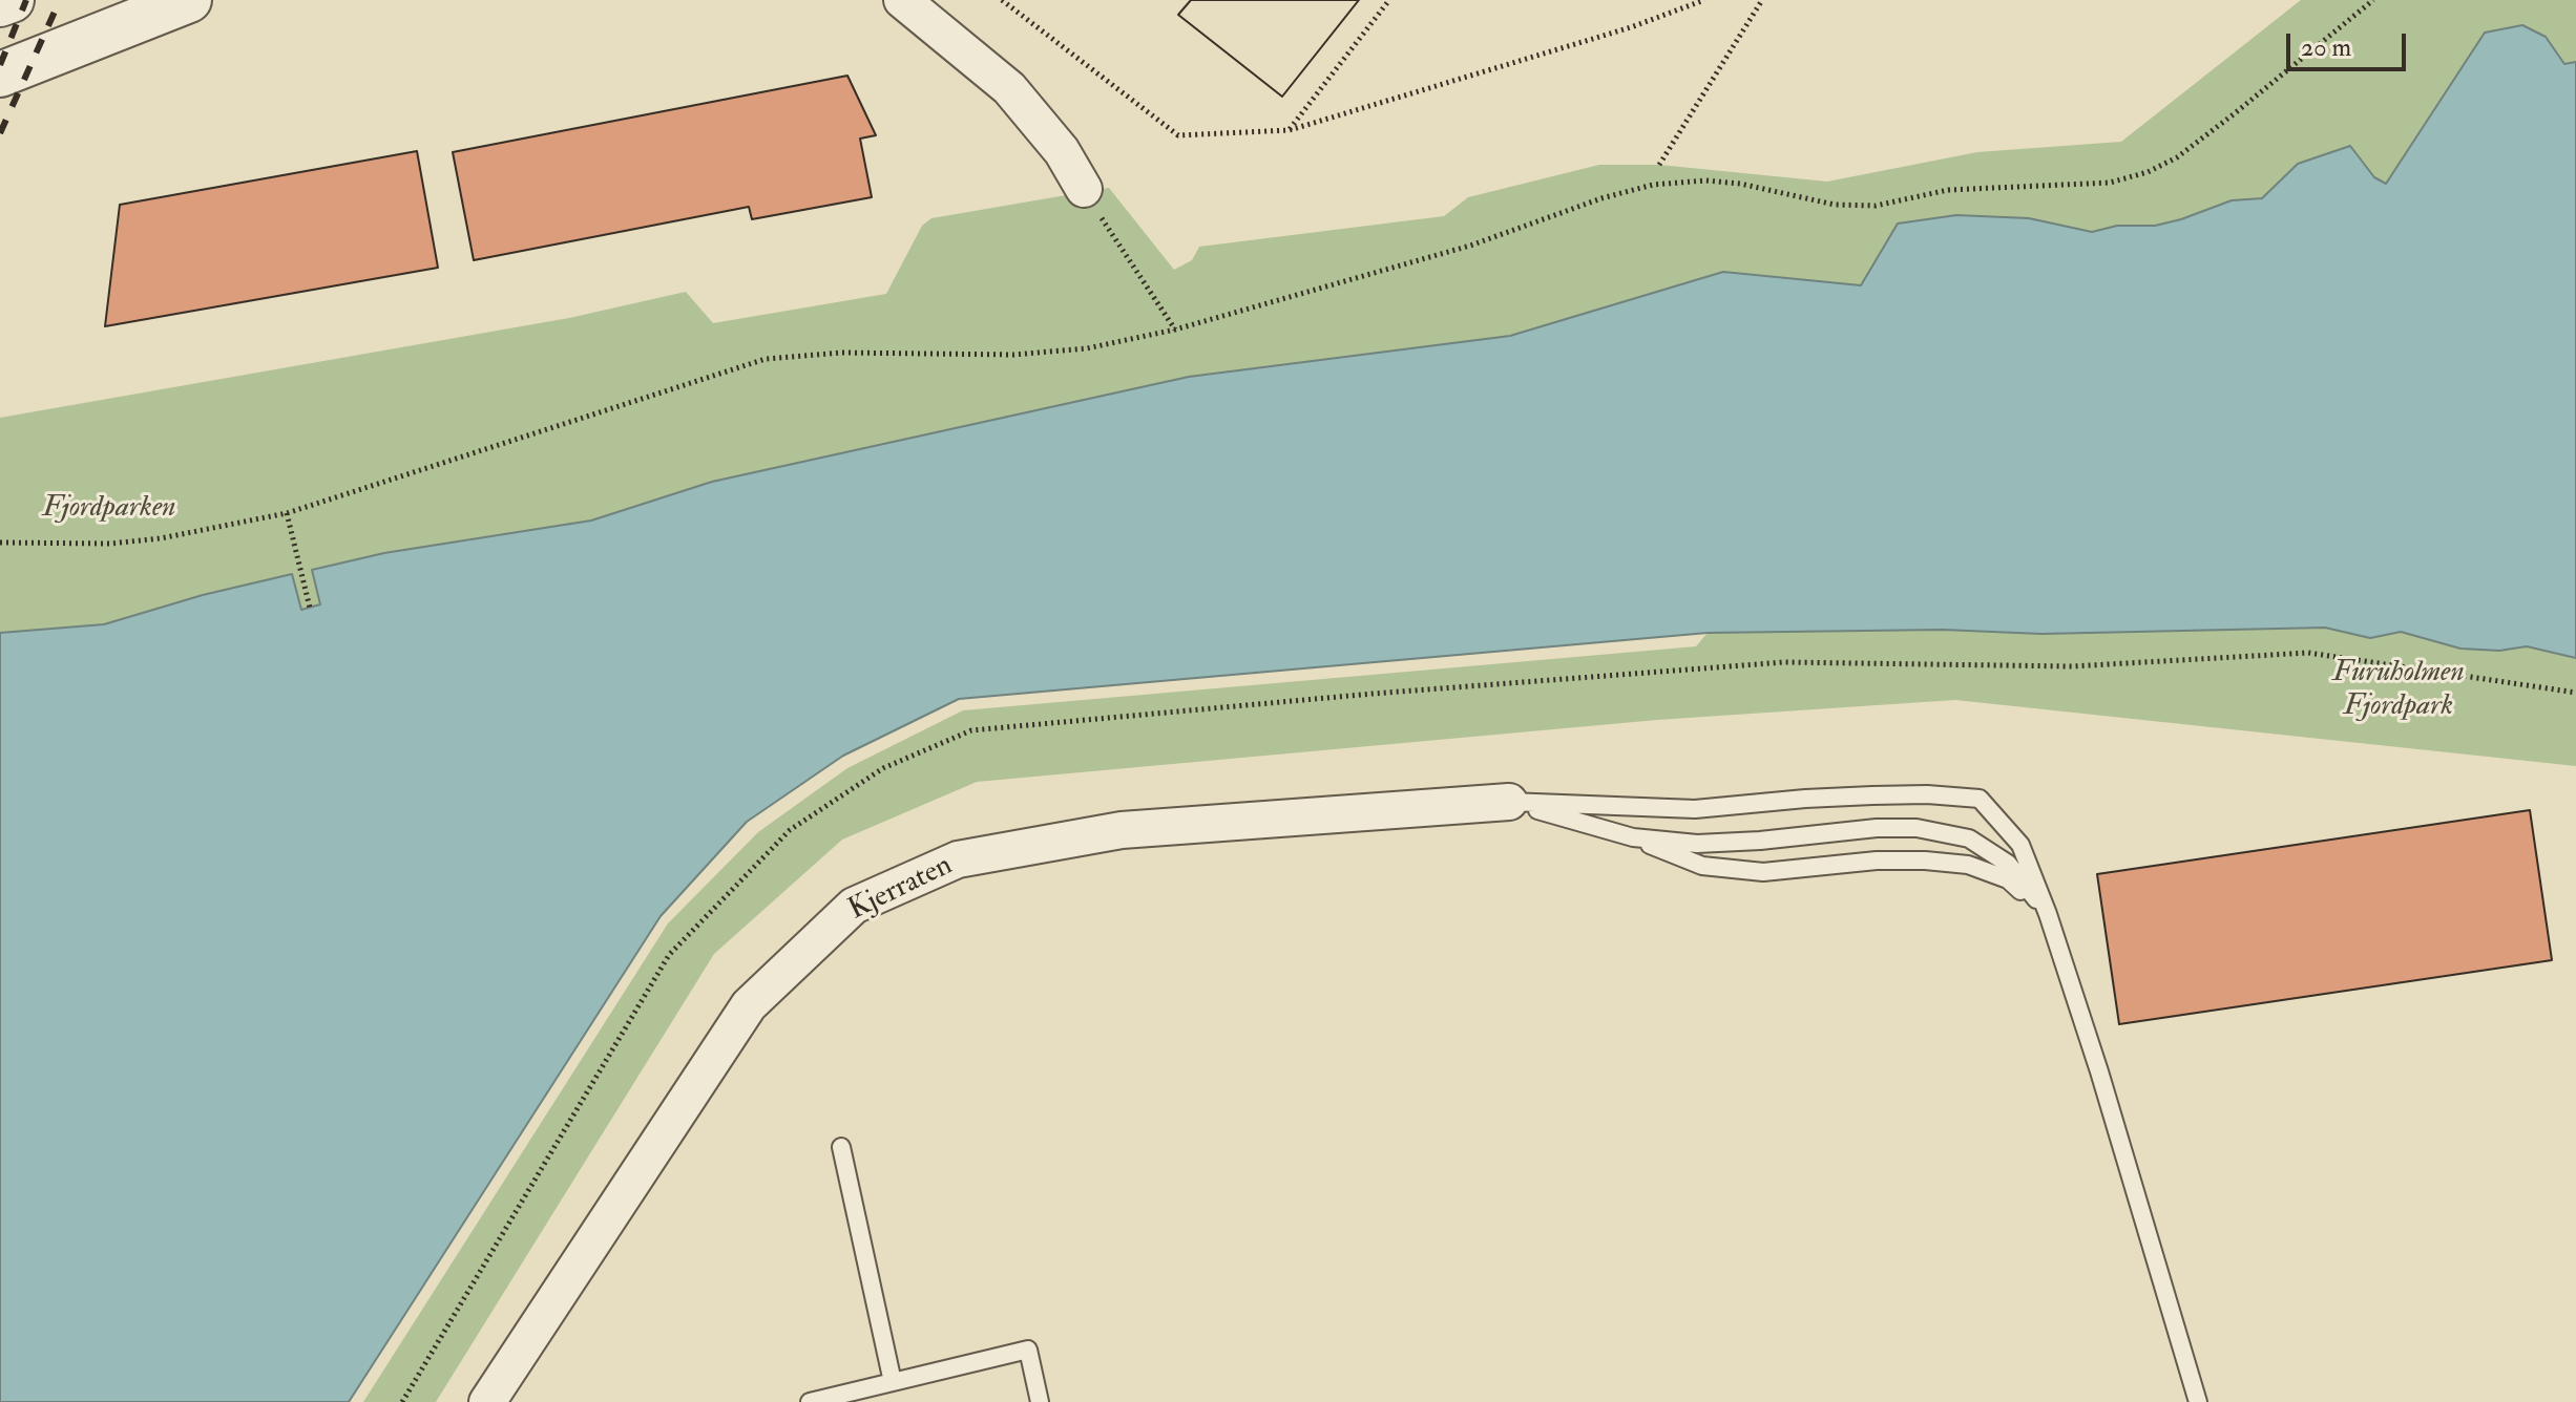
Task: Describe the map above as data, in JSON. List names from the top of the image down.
{
  "streets": {
    "street": ["Kjerraten"]
  },
  "parks": ["Fjordparken", "Furuholmen Fjordpark"],
  "scale_bar": "20 m"
}
